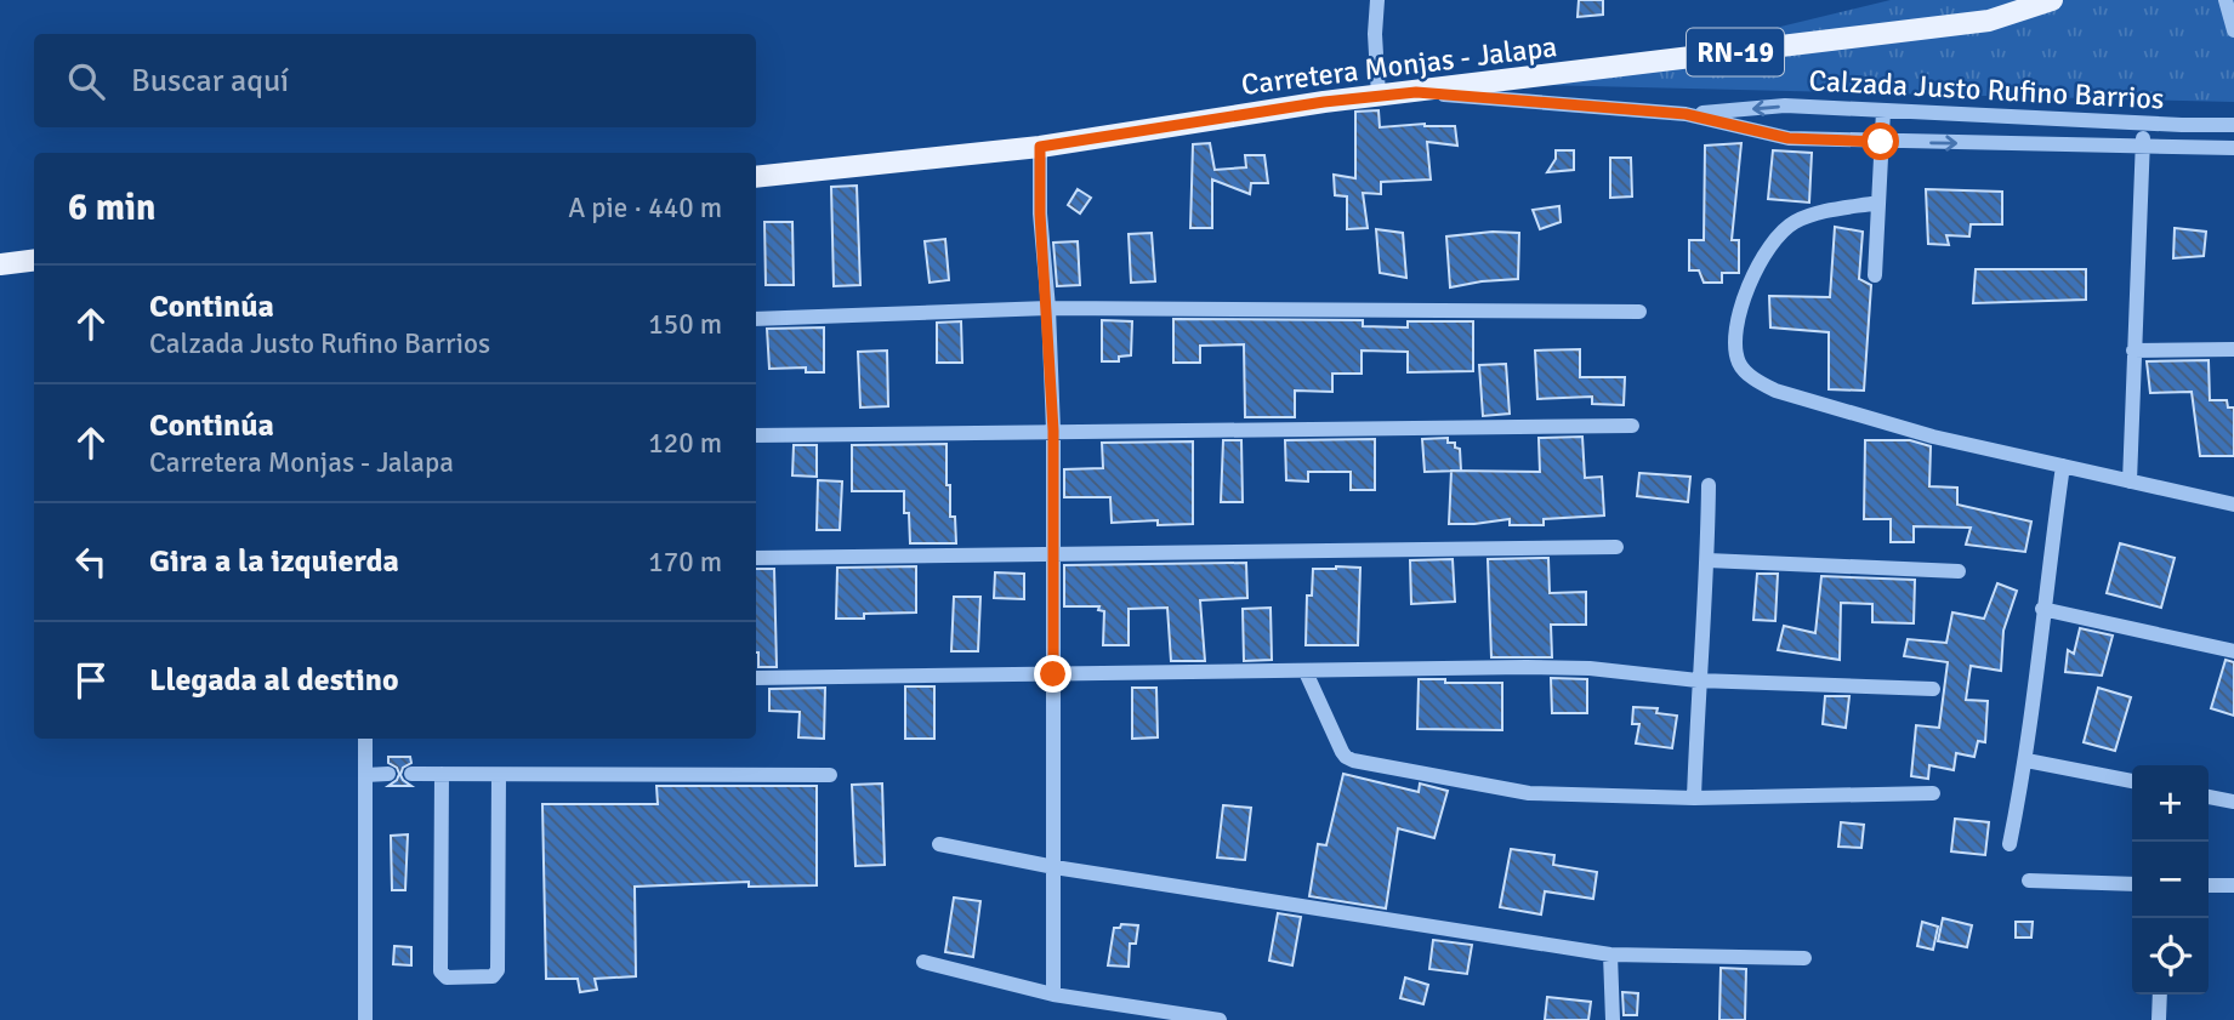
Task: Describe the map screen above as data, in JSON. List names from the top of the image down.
{
  "streets": {
    "main road": ["RN-19", "Carretera Monjas - Jalapa"],
    "street": ["Calzada Justo Rufino Barrios"]
  },
  "crossings": [
    ["Carretera Monjas - Jalapa", "Calzada Justo Rufino Barrios"]
  ],
  "page": {
    "search": "Buscar aquí",
    "heading": ["6 min", "A pie · 440 m"],
    "list": [
      ["Continúa", "Calzada Justo Rufino Barrios", "150 m"],
      ["Continúa", "Carretera Monjas - Jalapa", "120 m"],
      ["Gira a la izquierda", "170 m"],
      "Llegada al destino"
    ],
    "map_buttons": ["+", "−"]
  }
}
